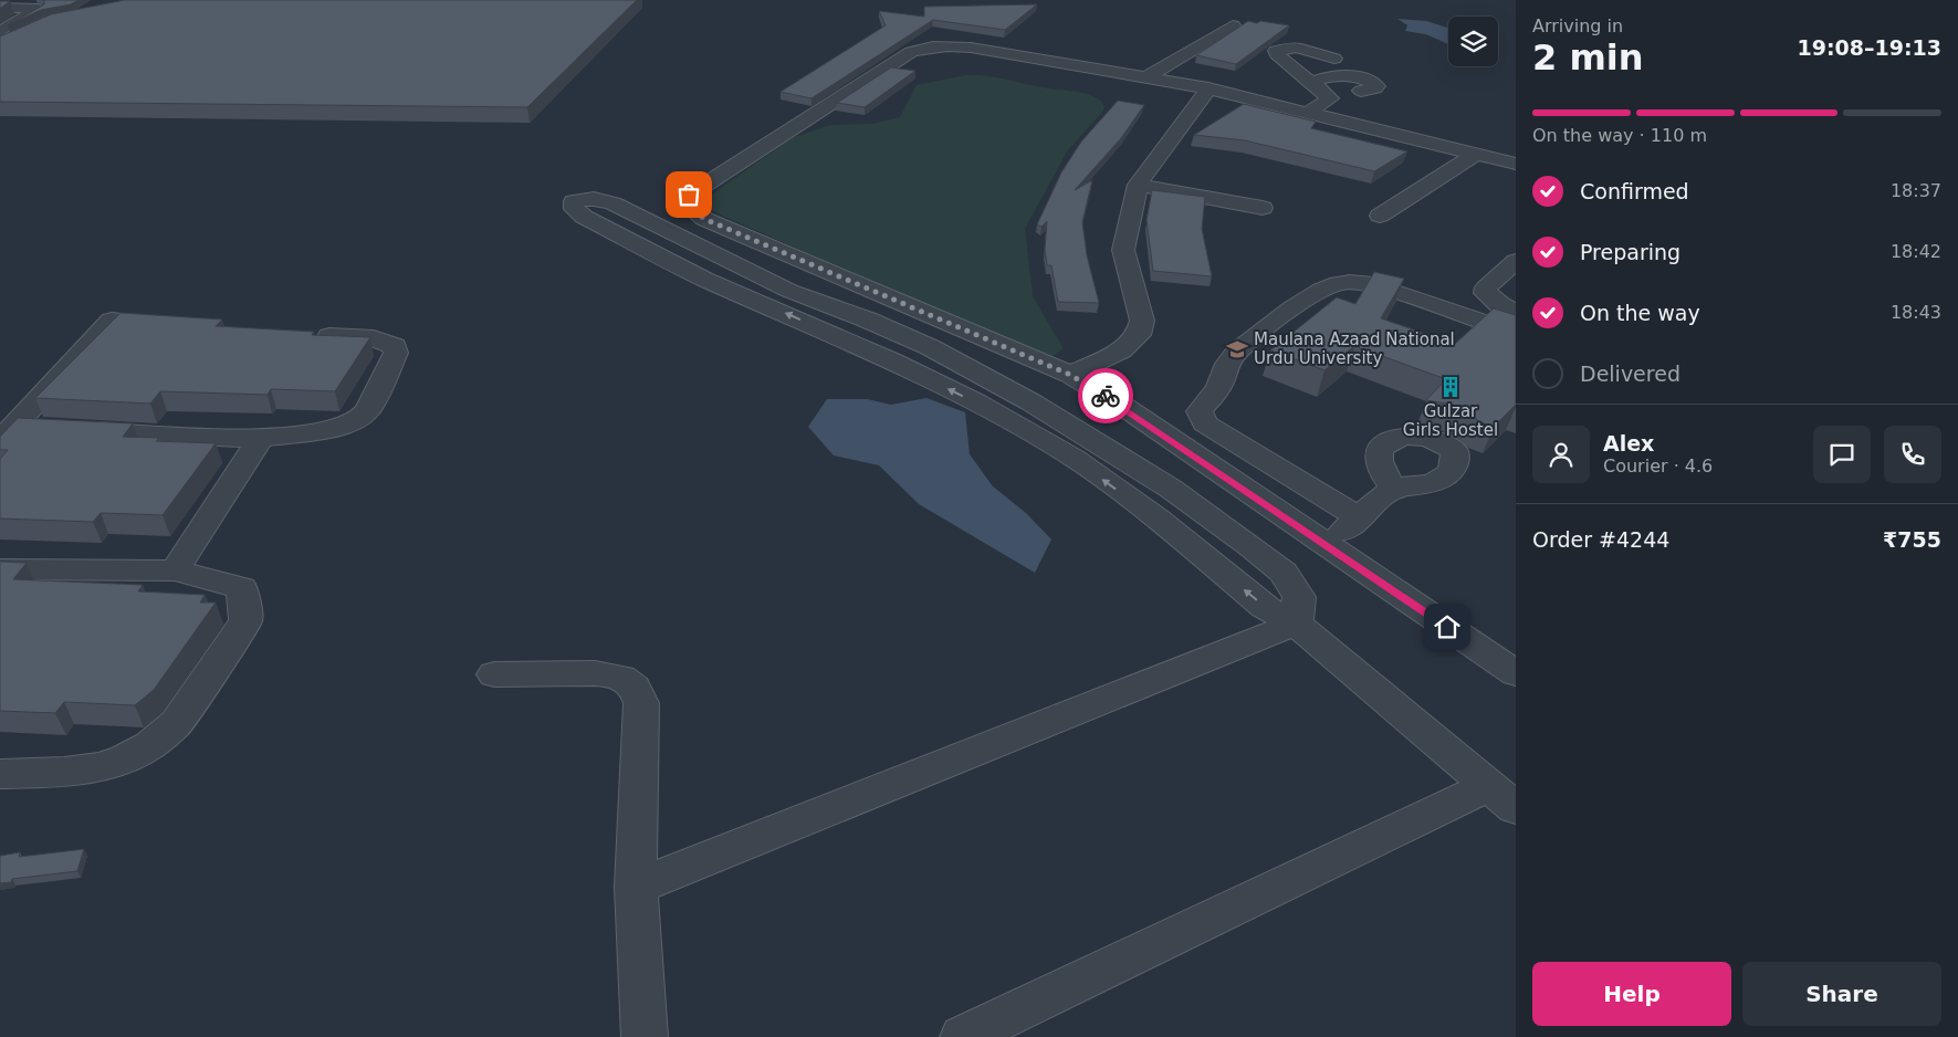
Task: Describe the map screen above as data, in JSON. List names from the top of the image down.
{
  "places": {
    "school or university": ["Maulana Azaad National Urdu University"],
    "building": ["Gulzar Girls Hostel"]
  },
  "page": {
    "heading": ["2 min", "Arriving in", "19:08–19:13"],
    "panel": [
      "Alex",
      "Courier · 4.6",
      "Order #4244",
      "₹755"
    ],
    "bar": "On the way · 110 m",
    "list": [
      ["Confirmed", "18:37"],
      ["Preparing", "18:42"],
      ["On the way", "18:43"],
      "Delivered"
    ],
    "buttons": ["Help", "Share"]
  }
}
